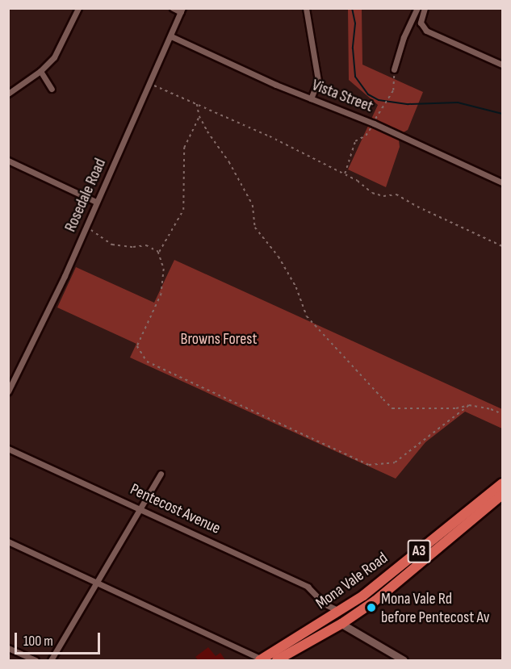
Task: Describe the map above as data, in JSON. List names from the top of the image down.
{
  "streets": {
    "highway": ["A3", "Mona Vale Road"],
    "street": ["Vista Street", "Rosedale Road", "Pentecost Avenue"]
  },
  "crossings": [
    ["Vista Street", "Rosedale Road"],
    ["Pentecost Avenue", "Mona Vale Road"]
  ],
  "parks": ["Browns Forest"],
  "places": ["Mona Vale Rd before Pentecost Av"],
  "scale_bar": "100 m"
}
